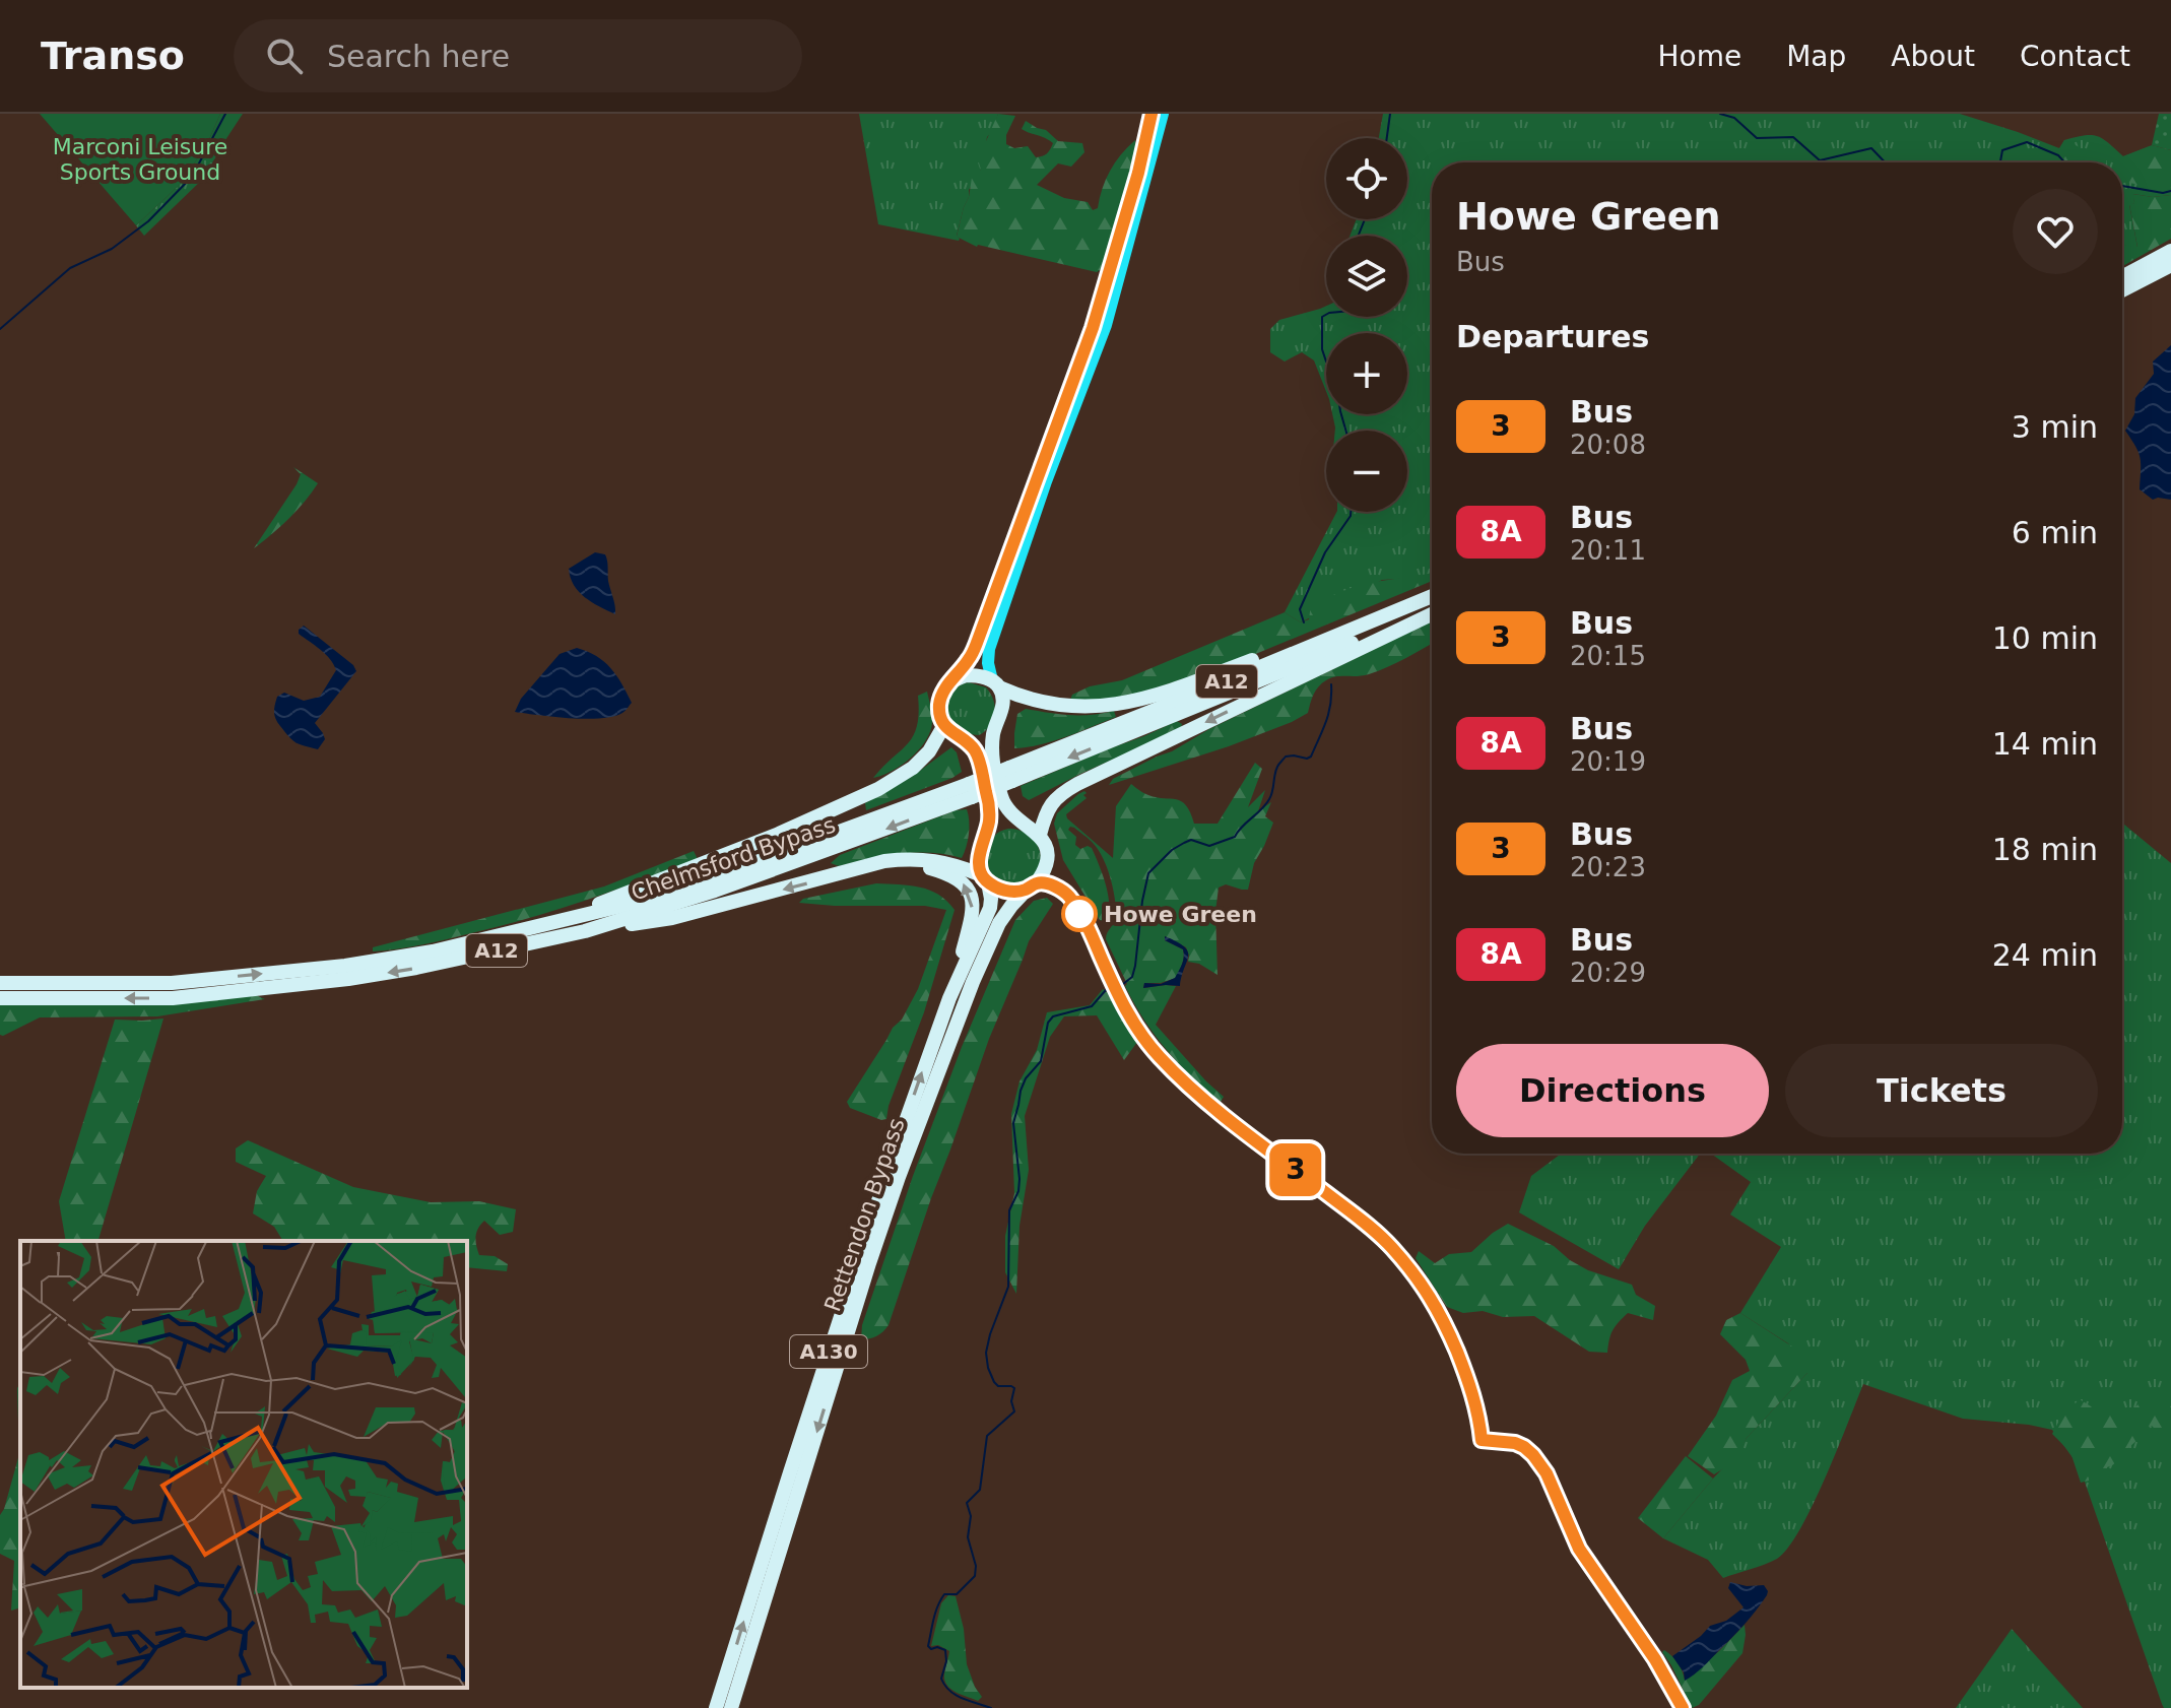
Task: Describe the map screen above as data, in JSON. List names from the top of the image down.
{
  "streets": {
    "highway": [
      "A12",
      "Chelmsford Bypass",
      "Rettendon Bypass",
      "A130"
    ]
  },
  "crossings": [
    ["A12", "Chelmsford Bypass"],
    ["A12", "Rettendon Bypass"]
  ],
  "parks": ["Marconi Leisure Sports Ground"],
  "places": ["Howe Green"],
  "lines": ["bus line 3"],
  "page": {
    "header": "Transo",
    "search": "Search here",
    "nav": [
      "Home",
      "Map",
      "About",
      "Contact"
    ],
    "on_map": "3",
    "map_buttons": ["+", "−"],
    "heading": [
      ["Howe Green", "Bus"],
      "Departures"
    ],
    "list": [
      {
        "mark": "3",
        "name": "Bus",
        "note": "20:08",
        "value": "3 min"
      },
      {
        "mark": "8A",
        "name": "Bus",
        "note": "20:11",
        "value": "6 min"
      },
      {
        "mark": "3",
        "name": "Bus",
        "note": "20:15",
        "value": "10 min"
      },
      {
        "mark": "8A",
        "name": "Bus",
        "note": "20:19",
        "value": "14 min"
      },
      {
        "mark": "3",
        "name": "Bus",
        "note": "20:23",
        "value": "18 min"
      },
      {
        "mark": "8A",
        "name": "Bus",
        "note": "20:29",
        "value": "24 min"
      }
    ],
    "buttons": ["Directions", "Tickets"]
  }
}
